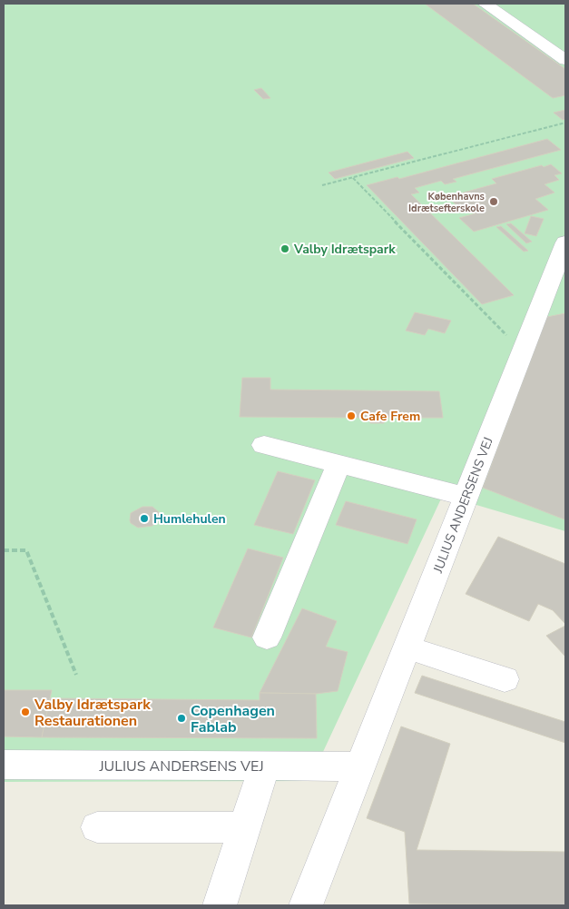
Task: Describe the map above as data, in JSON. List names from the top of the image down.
{
  "streets": {
    "street": ["JULIUS ANDERSENS VEJ"]
  },
  "places": [
    "Københavns Idrætsefterskole",
    "Valby Idrætspark",
    "Cafe Frem",
    "Humlehulen",
    "Valby Idrætspark Restaurationen",
    "Copenhagen Fablab"
  ]
}
